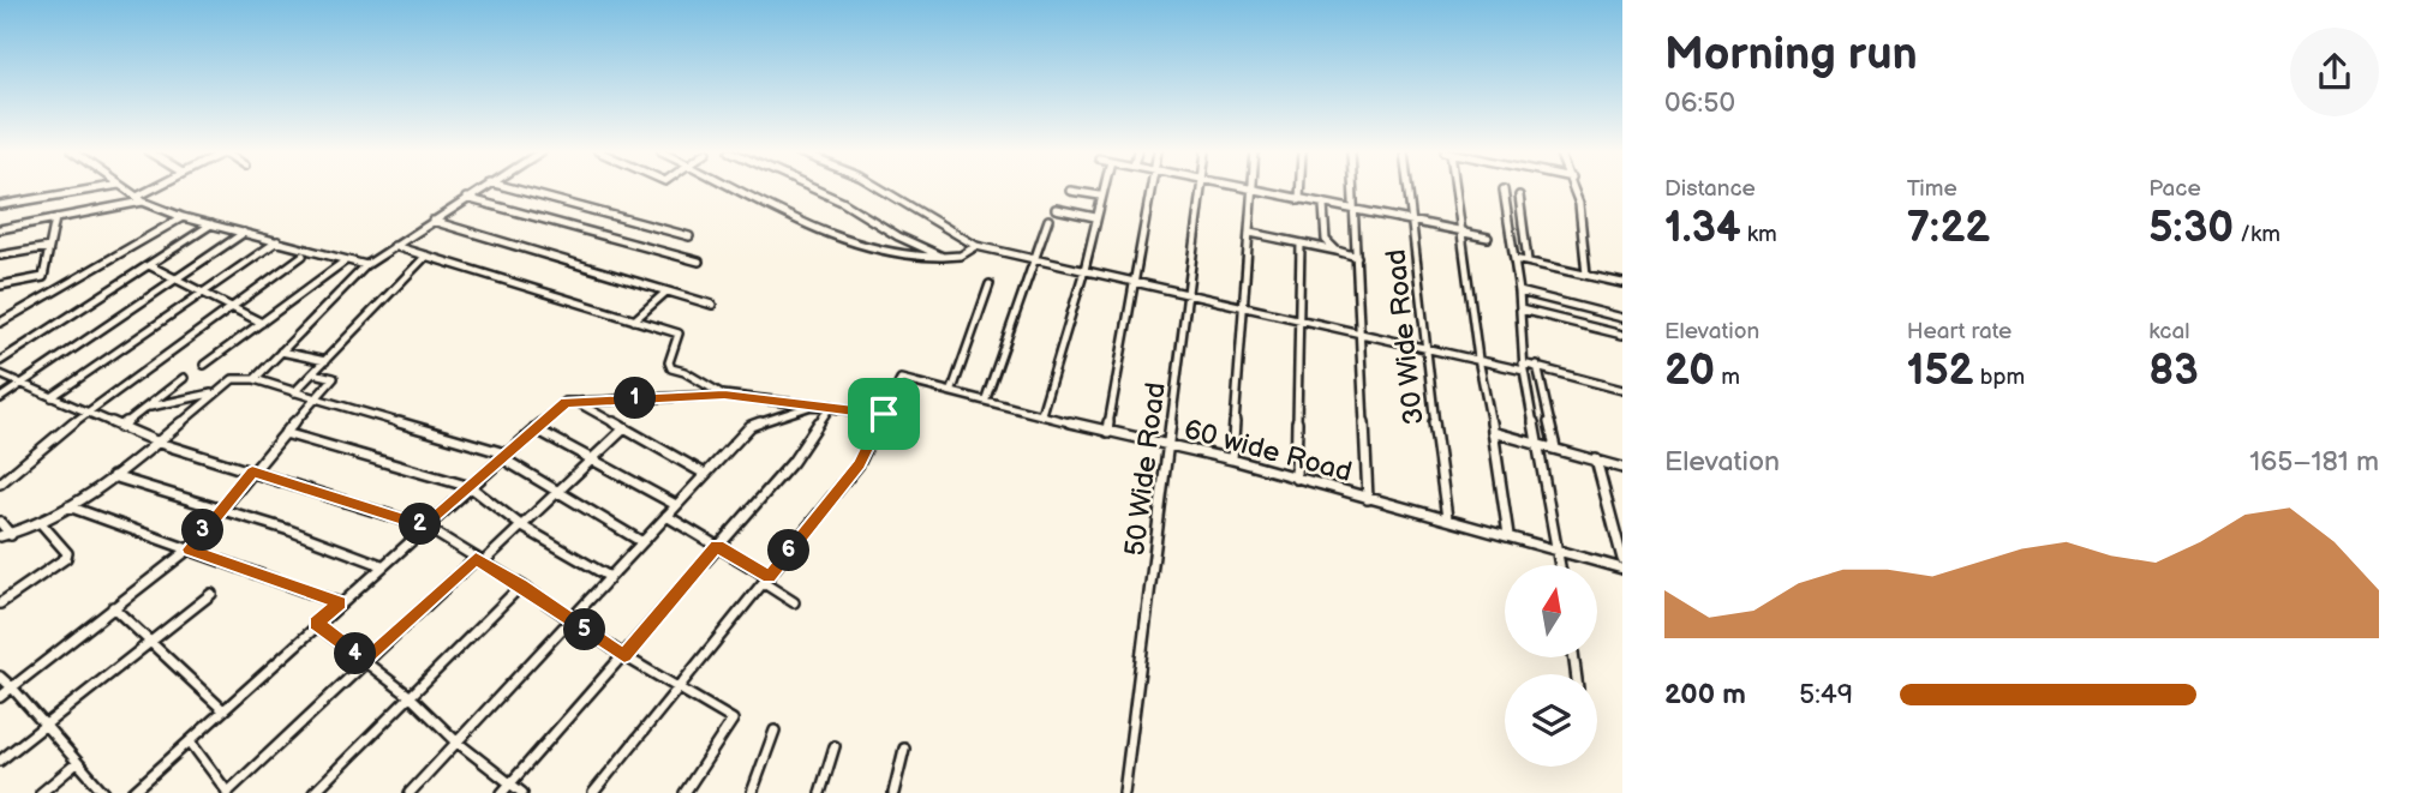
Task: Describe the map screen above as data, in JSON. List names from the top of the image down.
{
  "streets": {
    "street": ["30 Wide Road", "60 wide Road", "50 Wide Road"]
  },
  "crossings": [
    ["30 Wide Road", "60 wide Road"],
    ["60 wide Road", "50 Wide Road"]
  ],
  "north": "top",
  "page": {
    "heading": ["Morning run", "06:50"],
    "stats": [
      ["Distance", "1.34 km"],
      ["Time", "7:22"],
      ["Pace", "5:30 /km"],
      ["Elevation", "20 m"],
      ["Heart rate", "152 bpm"],
      ["kcal", "83"]
    ],
    "pins": [
      "1",
      "2",
      "3",
      "6",
      "5",
      "4"
    ],
    "chart": ["Elevation", "165–181 m"],
    "list": [
      {
        "name": "200 m",
        "note": "5:49"
      }
    ]
  }
}
